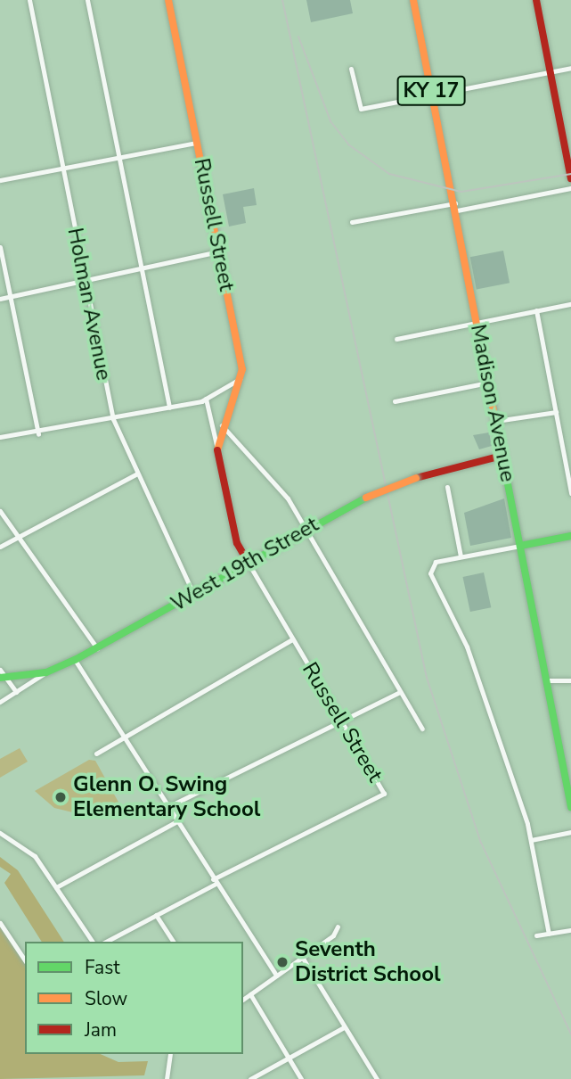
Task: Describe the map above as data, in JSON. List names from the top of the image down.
{
  "streets": {
    "street": [
      "KY 17",
      "Russell Street",
      "Holman Avenue",
      "Madison Avenue",
      "West 19th Street"
    ]
  },
  "crossings": [
    ["Russell Street", "West 19th Street"],
    ["Holman Avenue", "West 19th Street"],
    ["Madison Avenue", "West 19th Street"]
  ],
  "places": ["Glenn O. Swing Elementary School", "Seventh District School"],
  "legend": ["Fast", "Slow", "Jam"]
}
